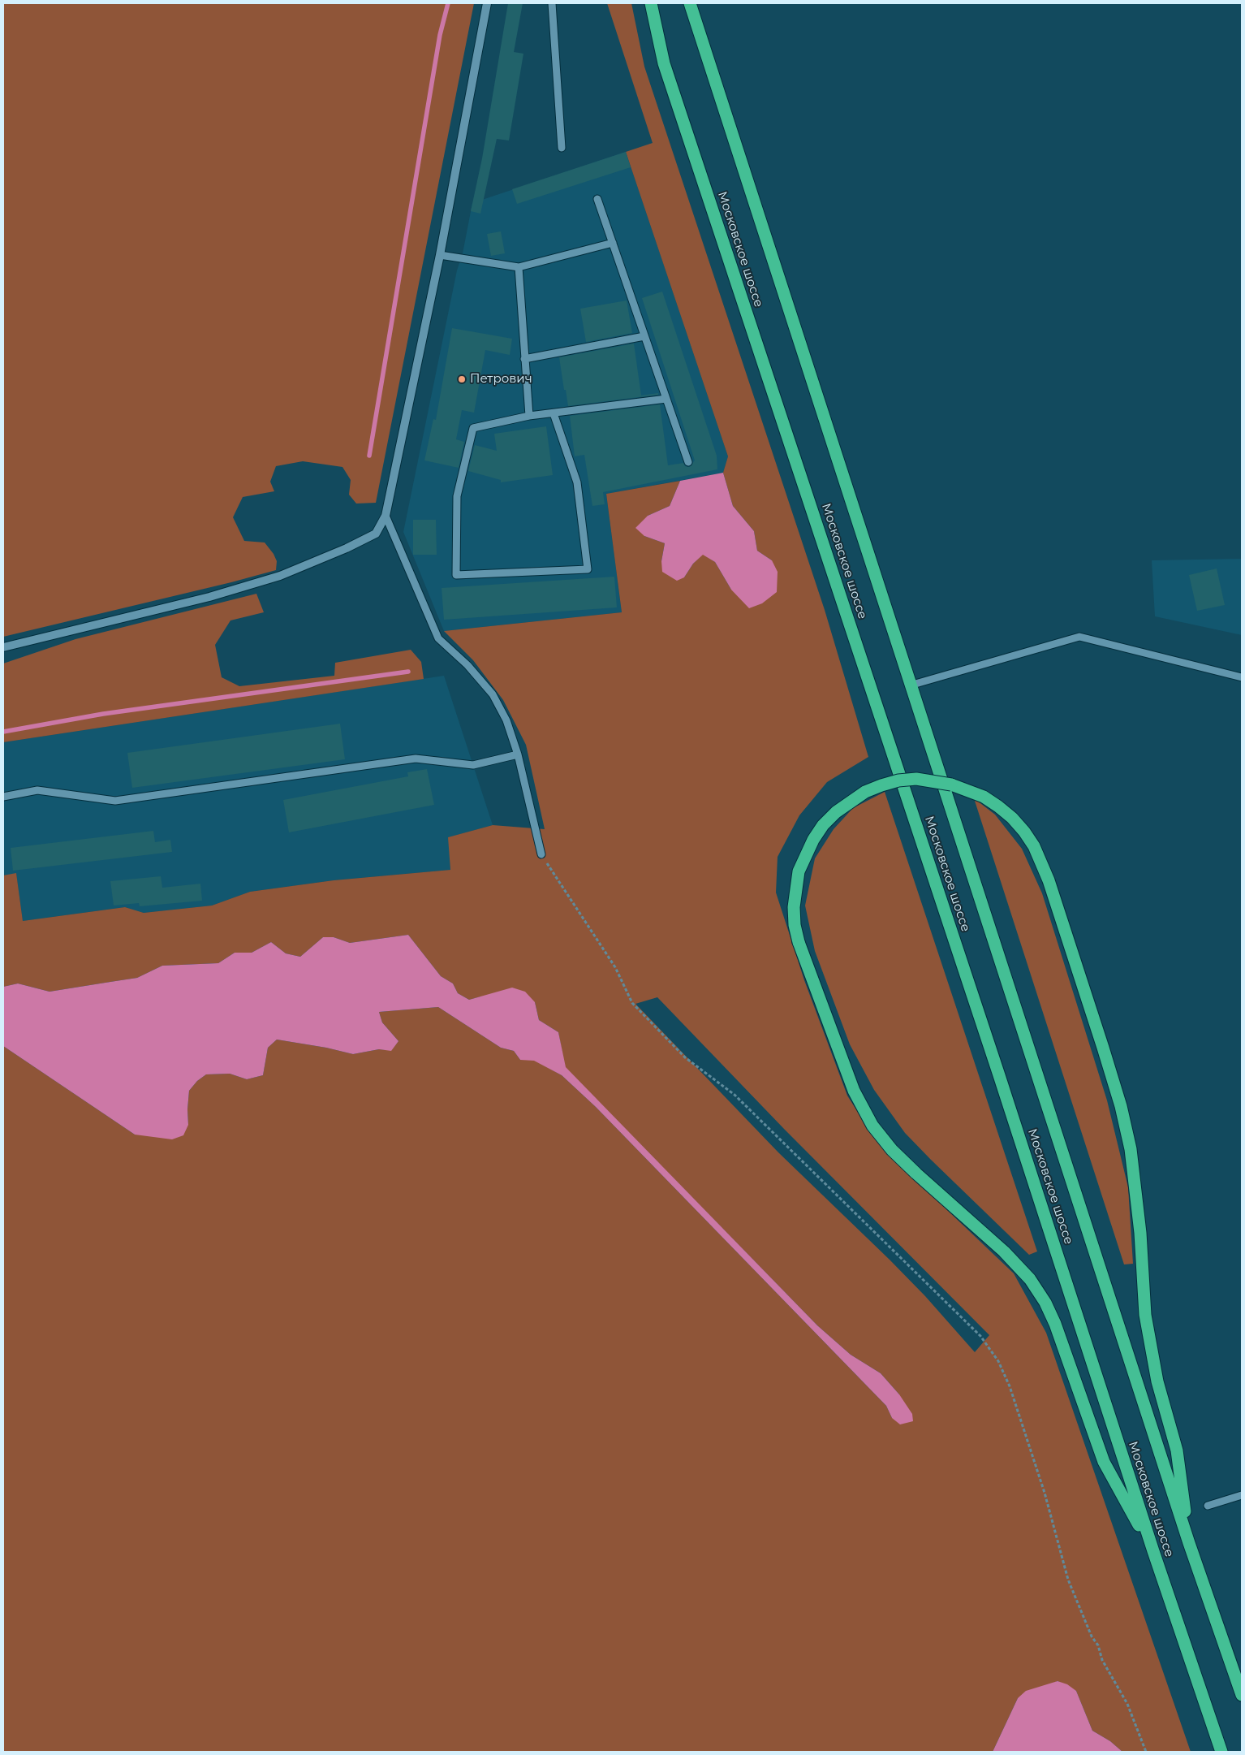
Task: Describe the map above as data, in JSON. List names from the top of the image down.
{
  "streets": {
    "highway": ["Московское шоссе"]
  },
  "places": ["Петрович"]
}
